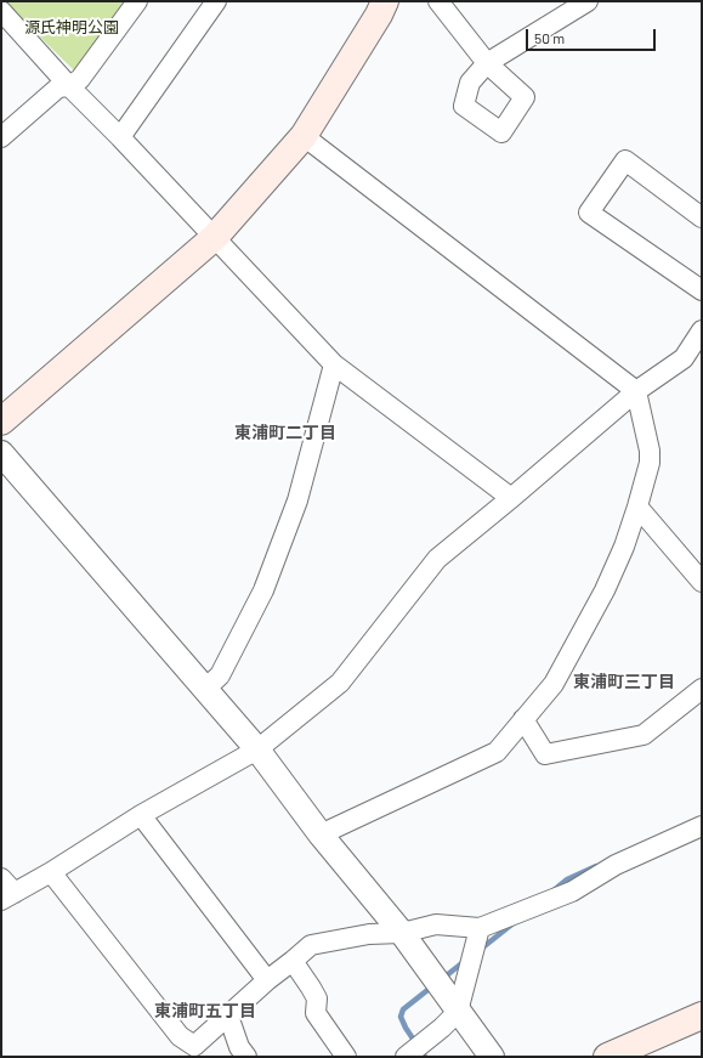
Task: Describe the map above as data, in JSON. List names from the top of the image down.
{
  "districts": ["東浦町二丁目", "東浦町三丁目", "東浦町五丁目"],
  "parks": ["源氏神明公園"],
  "scale_bar": "50 m"
}
